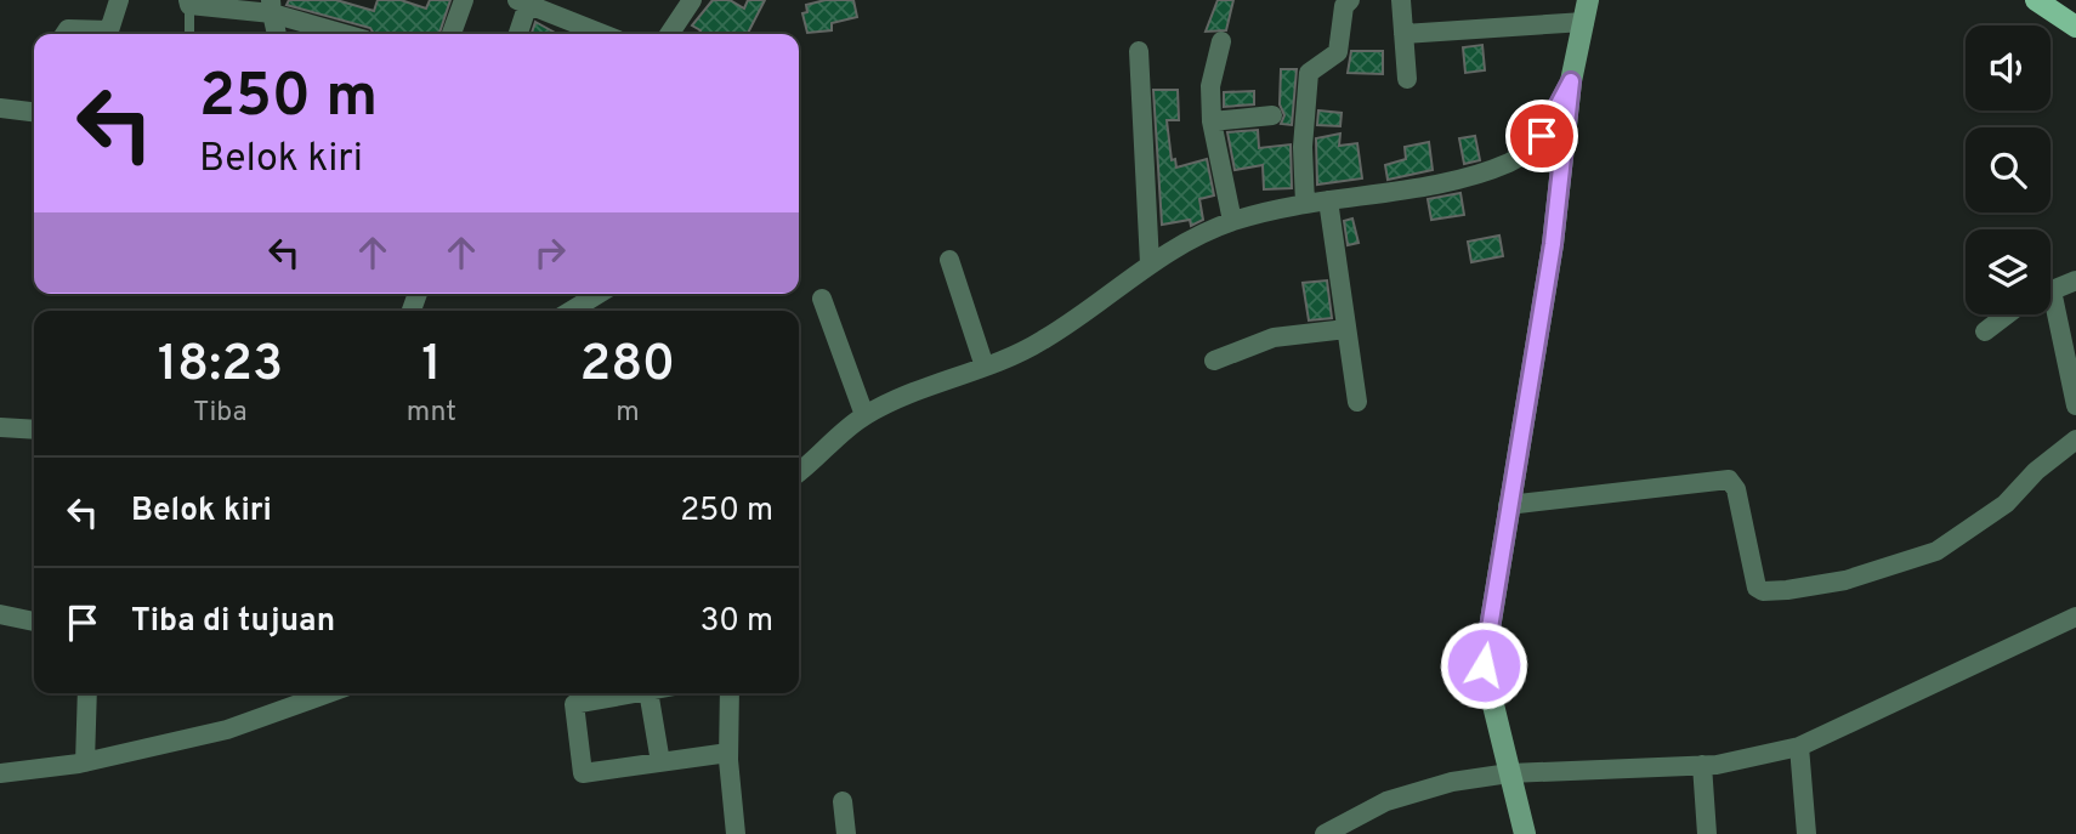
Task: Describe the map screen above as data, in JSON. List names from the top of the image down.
{
  "page": {
    "turn": ["250 m", "Belok kiri"],
    "eta": [
      "18:23",
      "Tiba",
      "1",
      "mnt",
      "280",
      "m"
    ],
    "list": [
      {
        "name": "Belok kiri",
        "value": "250 m"
      },
      {
        "name": "Tiba di tujuan",
        "value": "30 m"
      }
    ]
  }
}
